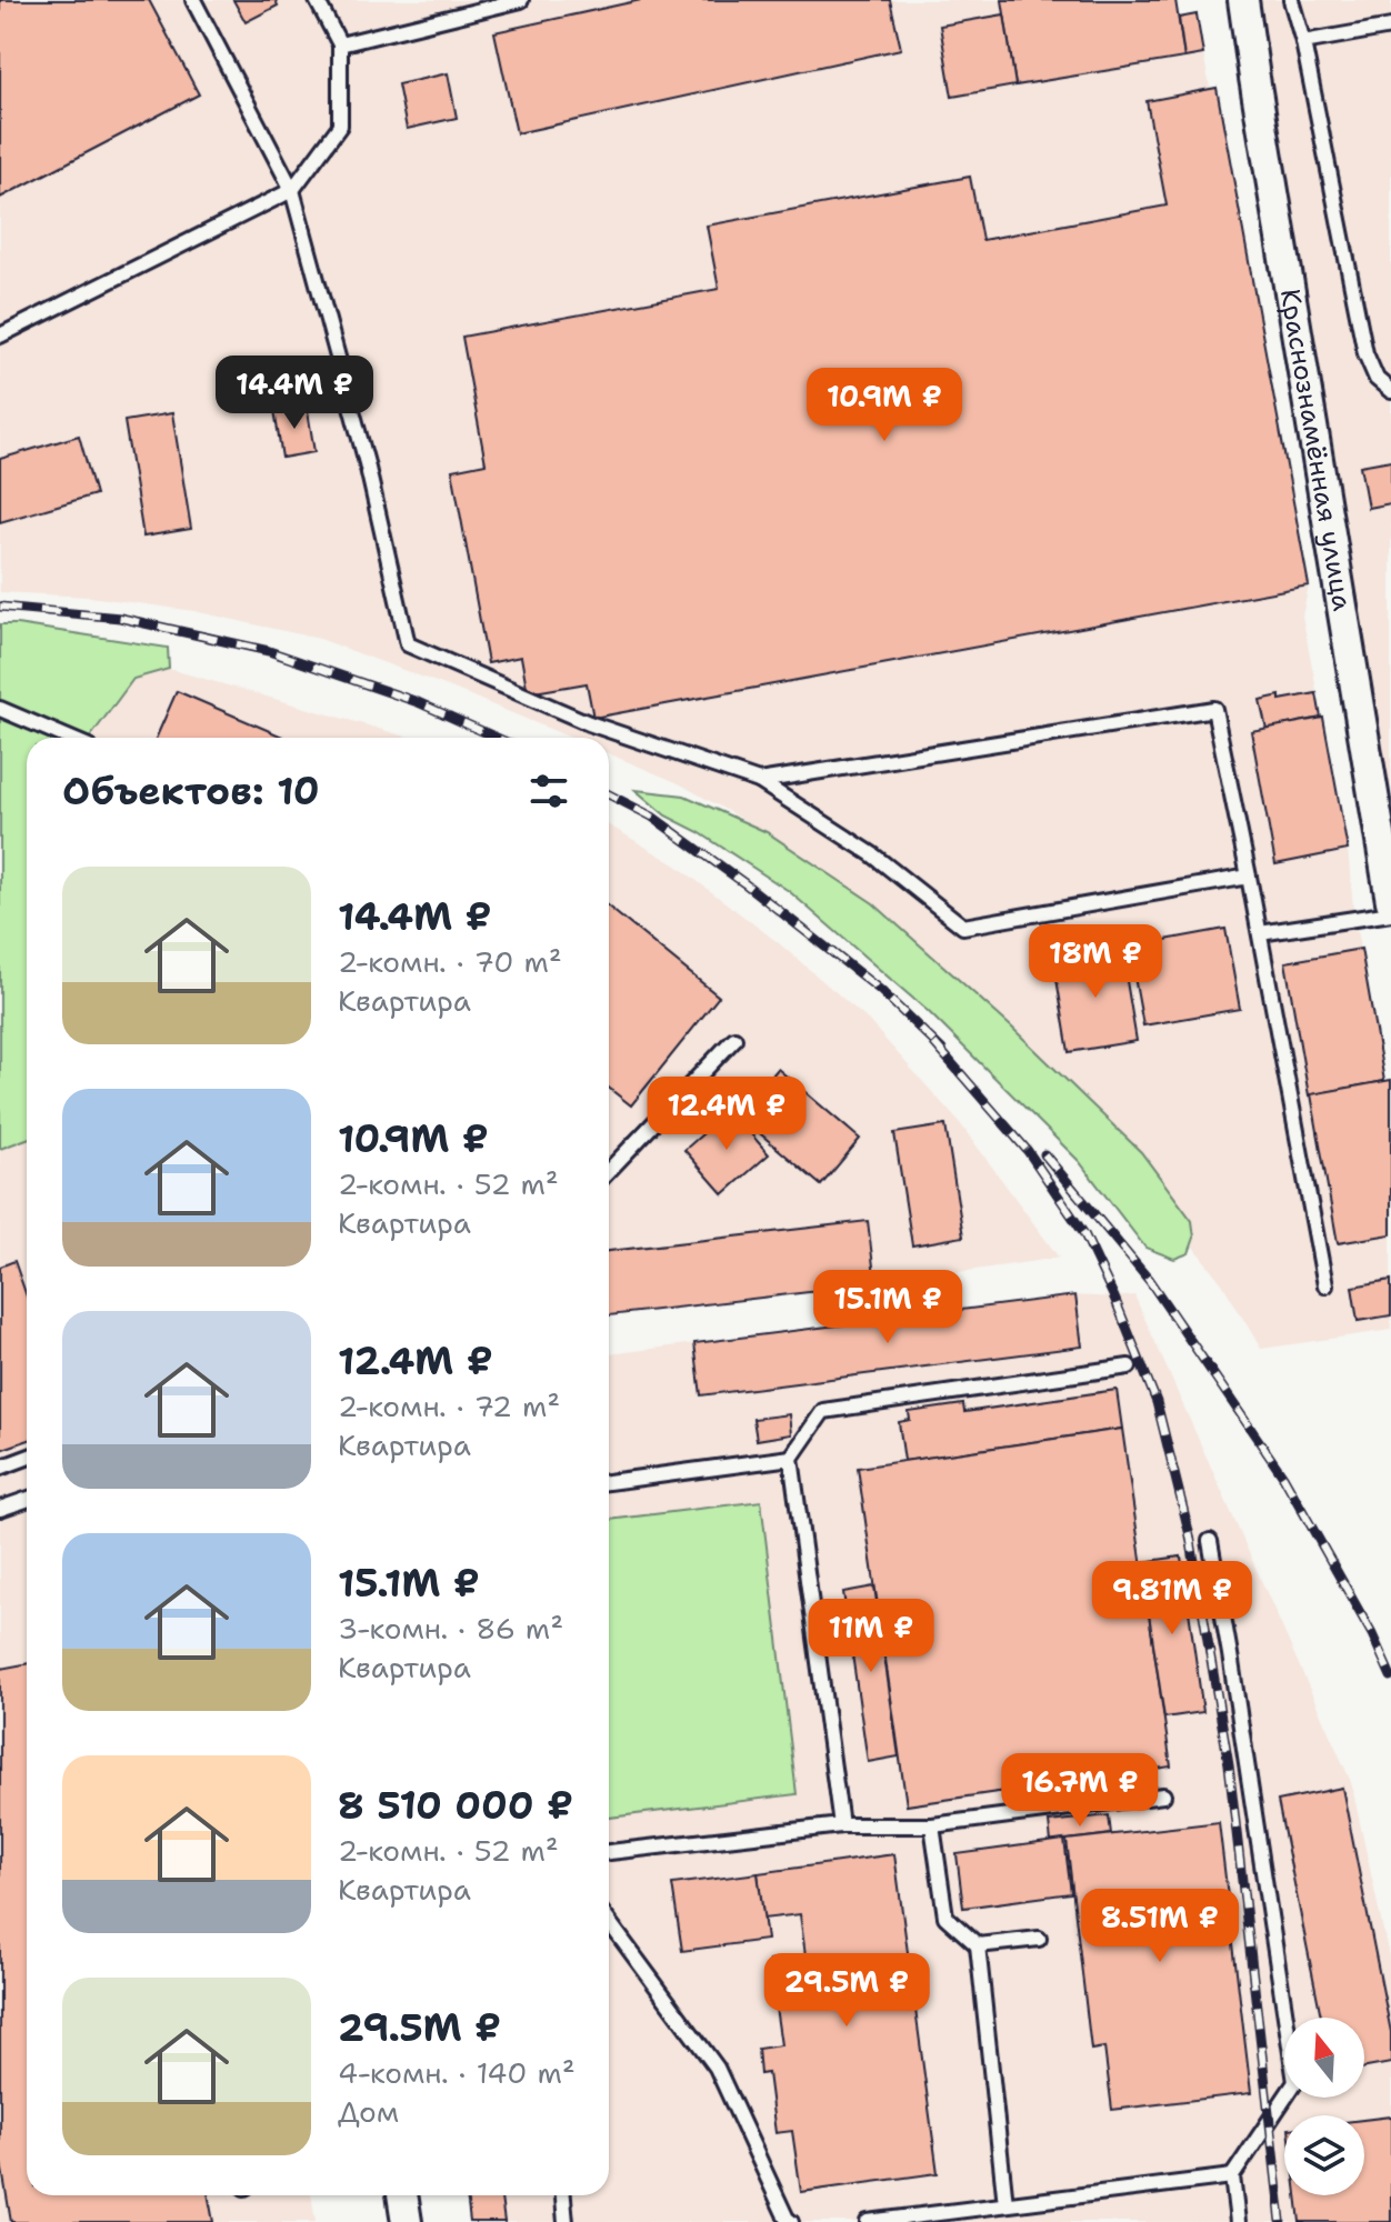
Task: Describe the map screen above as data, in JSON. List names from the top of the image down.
{
  "streets": {
    "street": ["Краснознамённая улица"]
  },
  "north": "top",
  "page": {
    "price": [
      "14.4M ₽",
      "10.9M ₽",
      "18M ₽",
      "12.4M ₽",
      "15.1M ₽",
      "9.81M ₽",
      "11M ₽",
      "16.7M ₽",
      "8.51M ₽",
      "29.5M ₽"
    ],
    "heading": "Объектов: 10",
    "list": [
      {
        "name": "14.4M ₽",
        "note": "2-комн. · 70 m² · Квартира"
      },
      {
        "name": "10.9M ₽",
        "note": "2-комн. · 52 m² · Квартира"
      },
      {
        "name": "12.4M ₽",
        "note": "2-комн. · 72 m² · Квартира"
      },
      {
        "name": "15.1M ₽",
        "note": "3-комн. · 86 m² · Квартира"
      },
      {
        "name": "8 510 000 ₽",
        "note": "2-комн. · 52 m² · Квартира"
      },
      {
        "name": "29.5M ₽",
        "note": "4-комн. · 140 m² · Дом"
      }
    ]
  }
}
